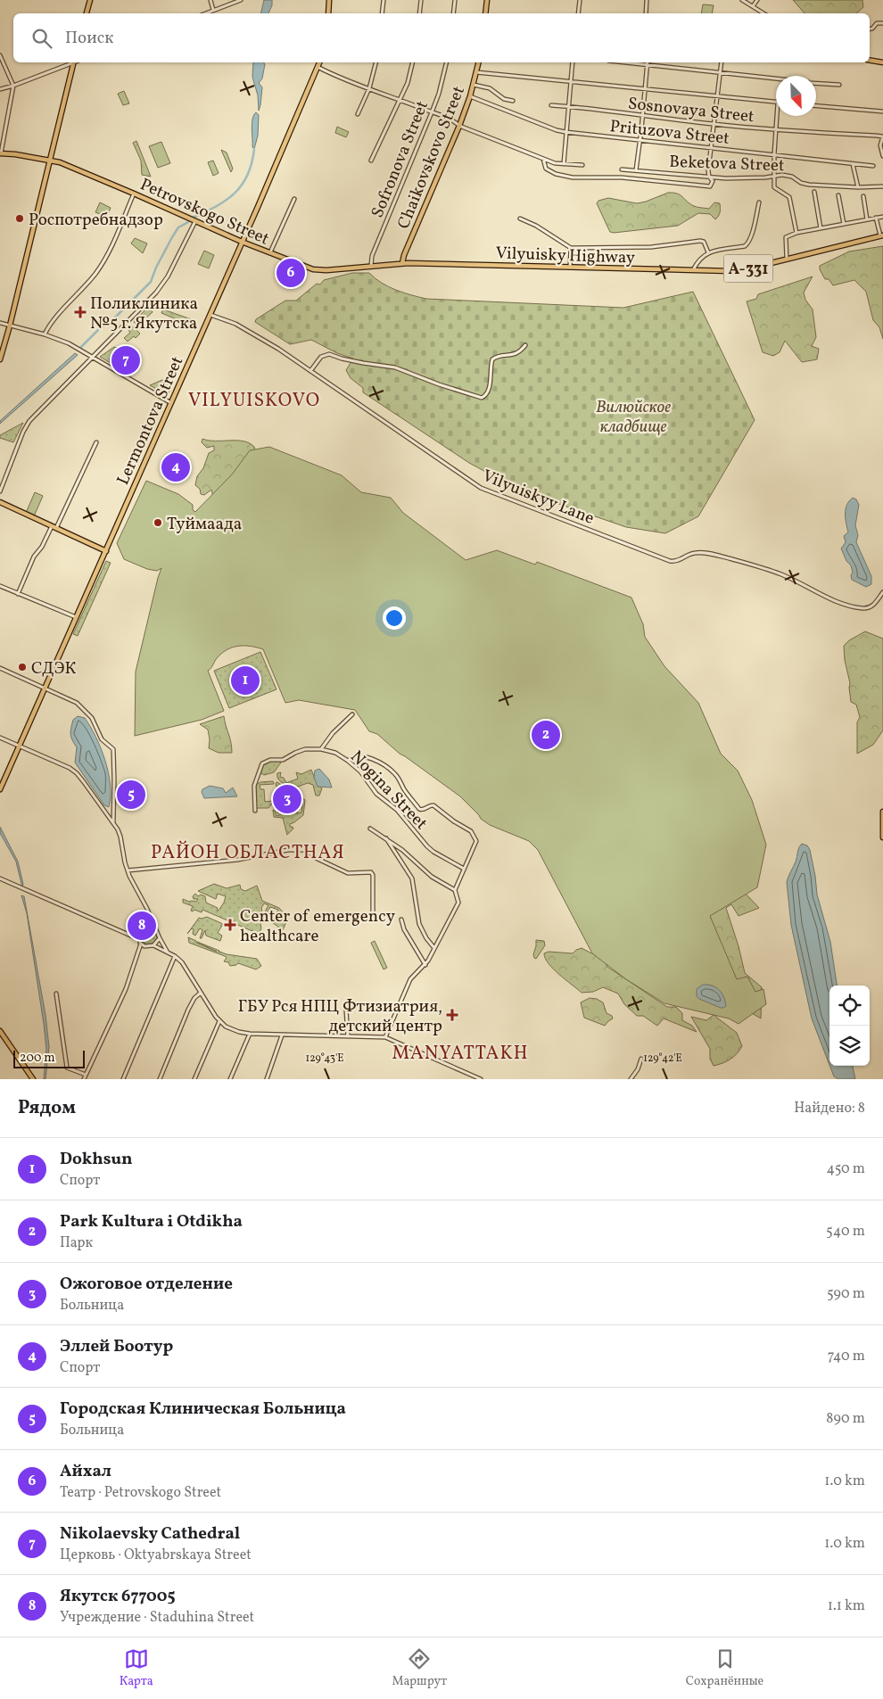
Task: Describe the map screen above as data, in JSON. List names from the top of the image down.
{
  "streets": {
    "main road": [
      "Chaikovskovo Street",
      "Petrovskogo Street",
      "Vilyuisky Highway",
      "А-331",
      "Lermontova Street"
    ],
    "street": [
      "Sosnovaya Street",
      "Prituzova Street",
      "Sofronova Street",
      "Beketova Street",
      "Vilyuiskyy Lane",
      "Nogina Street"
    ]
  },
  "crossings": [
    ["Prituzova Street", "Chaikovskovo Street"],
    ["Chaikovskovo Street", "Petrovskogo Street"],
    ["Chaikovskovo Street", "Vilyuisky Highway"],
    ["Sofronova Street", "Petrovskogo Street"],
    ["Petrovskogo Street", "Vilyuisky Highway"],
    ["Petrovskogo Street", "Lermontova Street"],
    ["Lermontova Street", "Vilyuiskyy Lane"]
  ],
  "districts": ["VILYUISKOVO", "РАЙОН ОБЛАСТНАЯ", "MANYATTAKH"],
  "parks": ["Вилюйское кладбище"],
  "places": {
    "other": ["Роспотребнадзор", "Туймаада", "СДЭК"],
    "health": ["Поликлиника №5 г. Якутска", "Center of emergency healthcare", "ГБУ Рся НПЦ Фтизиатрия, детский центр"]
  },
  "scale_bar": "200 m",
  "north": "bottom right",
  "page": {
    "search": "Поиск",
    "pins": [
      "6",
      "7",
      "4",
      "1",
      "2",
      "5",
      "3",
      "8"
    ],
    "scale": "200 m",
    "heading": ["Рядом", "Найдено: 8"],
    "list": [
      {
        "mark": "1",
        "name": "Dokhsun",
        "note": "Спорт",
        "value": "450 m"
      },
      {
        "mark": "2",
        "name": "Park Kultura i Otdikha",
        "note": "Парк",
        "value": "540 m"
      },
      {
        "mark": "3",
        "name": "Ожоговое отделение",
        "note": "Больница",
        "value": "590 m"
      },
      {
        "mark": "4",
        "name": "Эллей Боотур",
        "note": "Спорт",
        "value": "740 m"
      },
      {
        "mark": "5",
        "name": "Городская Клиническая Больница",
        "note": "Больница",
        "value": "890 m"
      },
      {
        "mark": "6",
        "name": "Айхал",
        "note": "Театр · Petrovskogo Street",
        "value": "1.0 km"
      },
      {
        "mark": "7",
        "name": "Nikolaevsky Cathedral",
        "note": "Церковь · Oktyabrskaya Street",
        "value": "1.0 km"
      },
      {
        "mark": "8",
        "name": "Якутск 677005",
        "note": "Учреждение · Staduhina Street",
        "value": "1.1 km"
      }
    ],
    "nav": ["Карта", "Маршрут", "Сохранённые"]
  },
  "coordinates": ["129°43'E", "129°42'E"]
}
